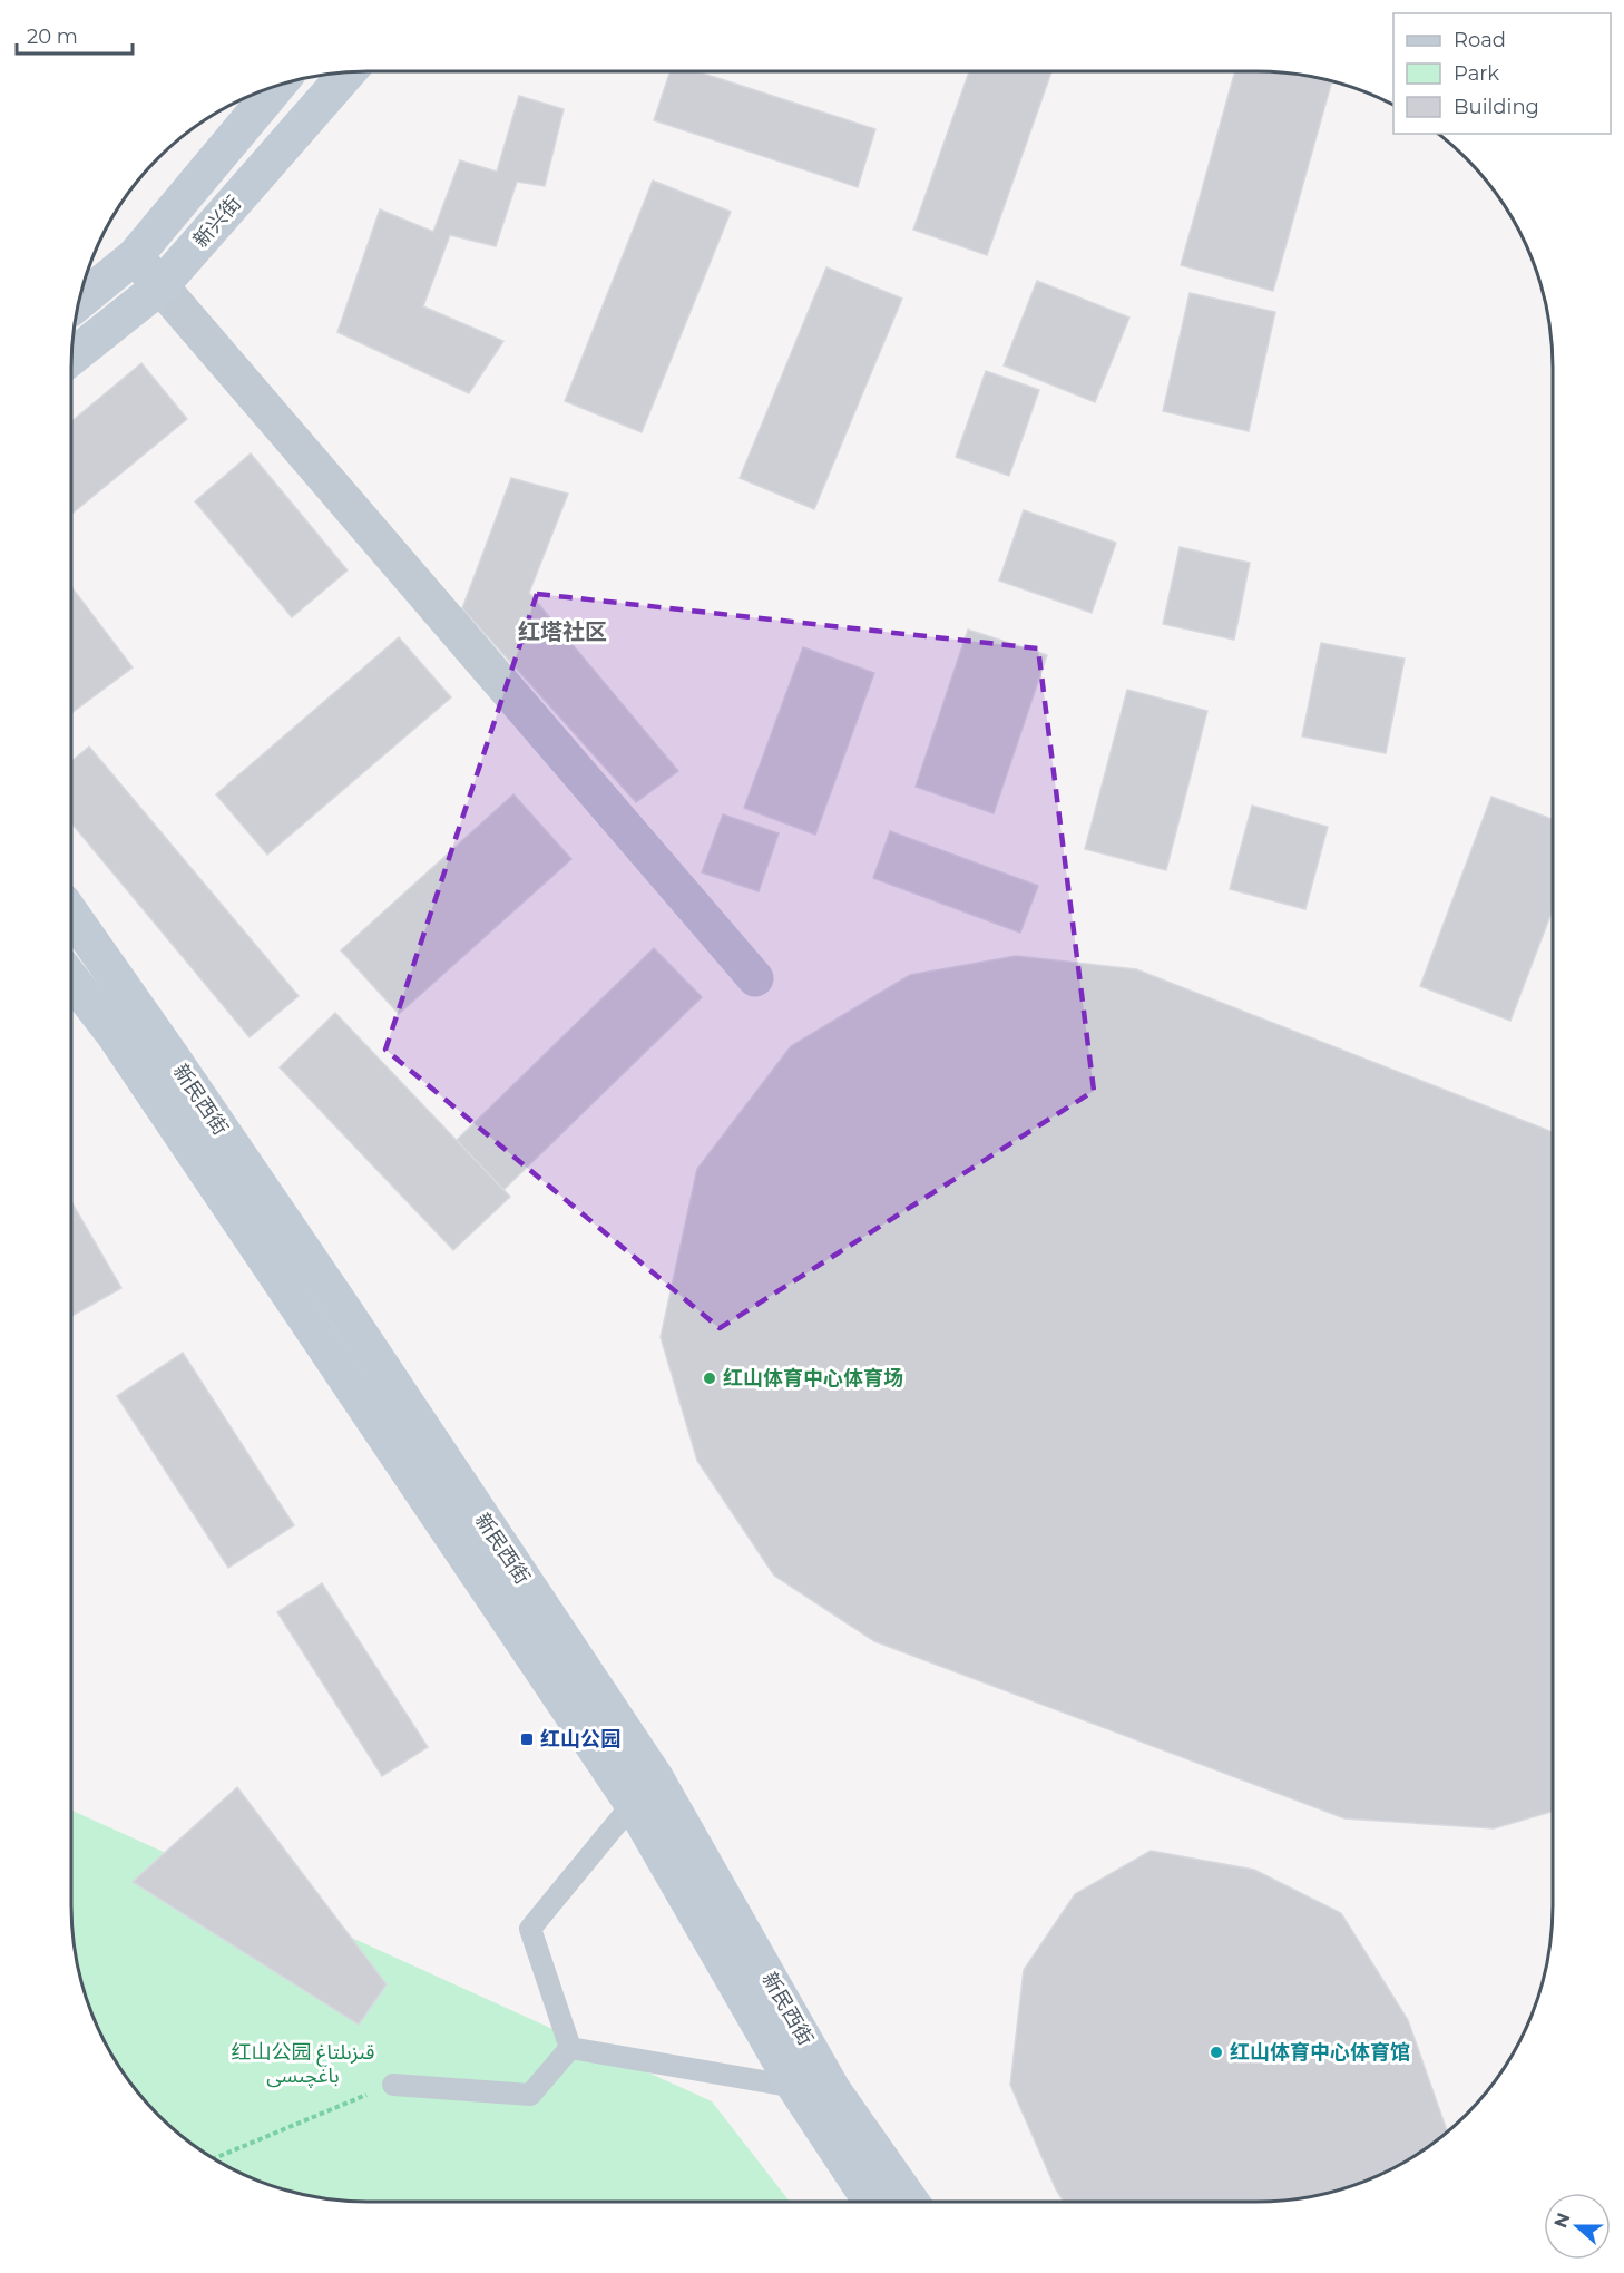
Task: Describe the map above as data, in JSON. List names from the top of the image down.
{
  "streets": {
    "main road": ["新兴街", "新民西街"]
  },
  "districts": ["红塔社区"],
  "parks": ["红山公园 قىزىلتاغ باغچىسى"],
  "places": {
    "other": ["红山体育中心体育场", "红山体育中心体育馆"],
    "transit": ["红山公园"]
  },
  "legend": ["Road", "Park", "Building"],
  "scale_bar": "20 m",
  "north": "left"
}
